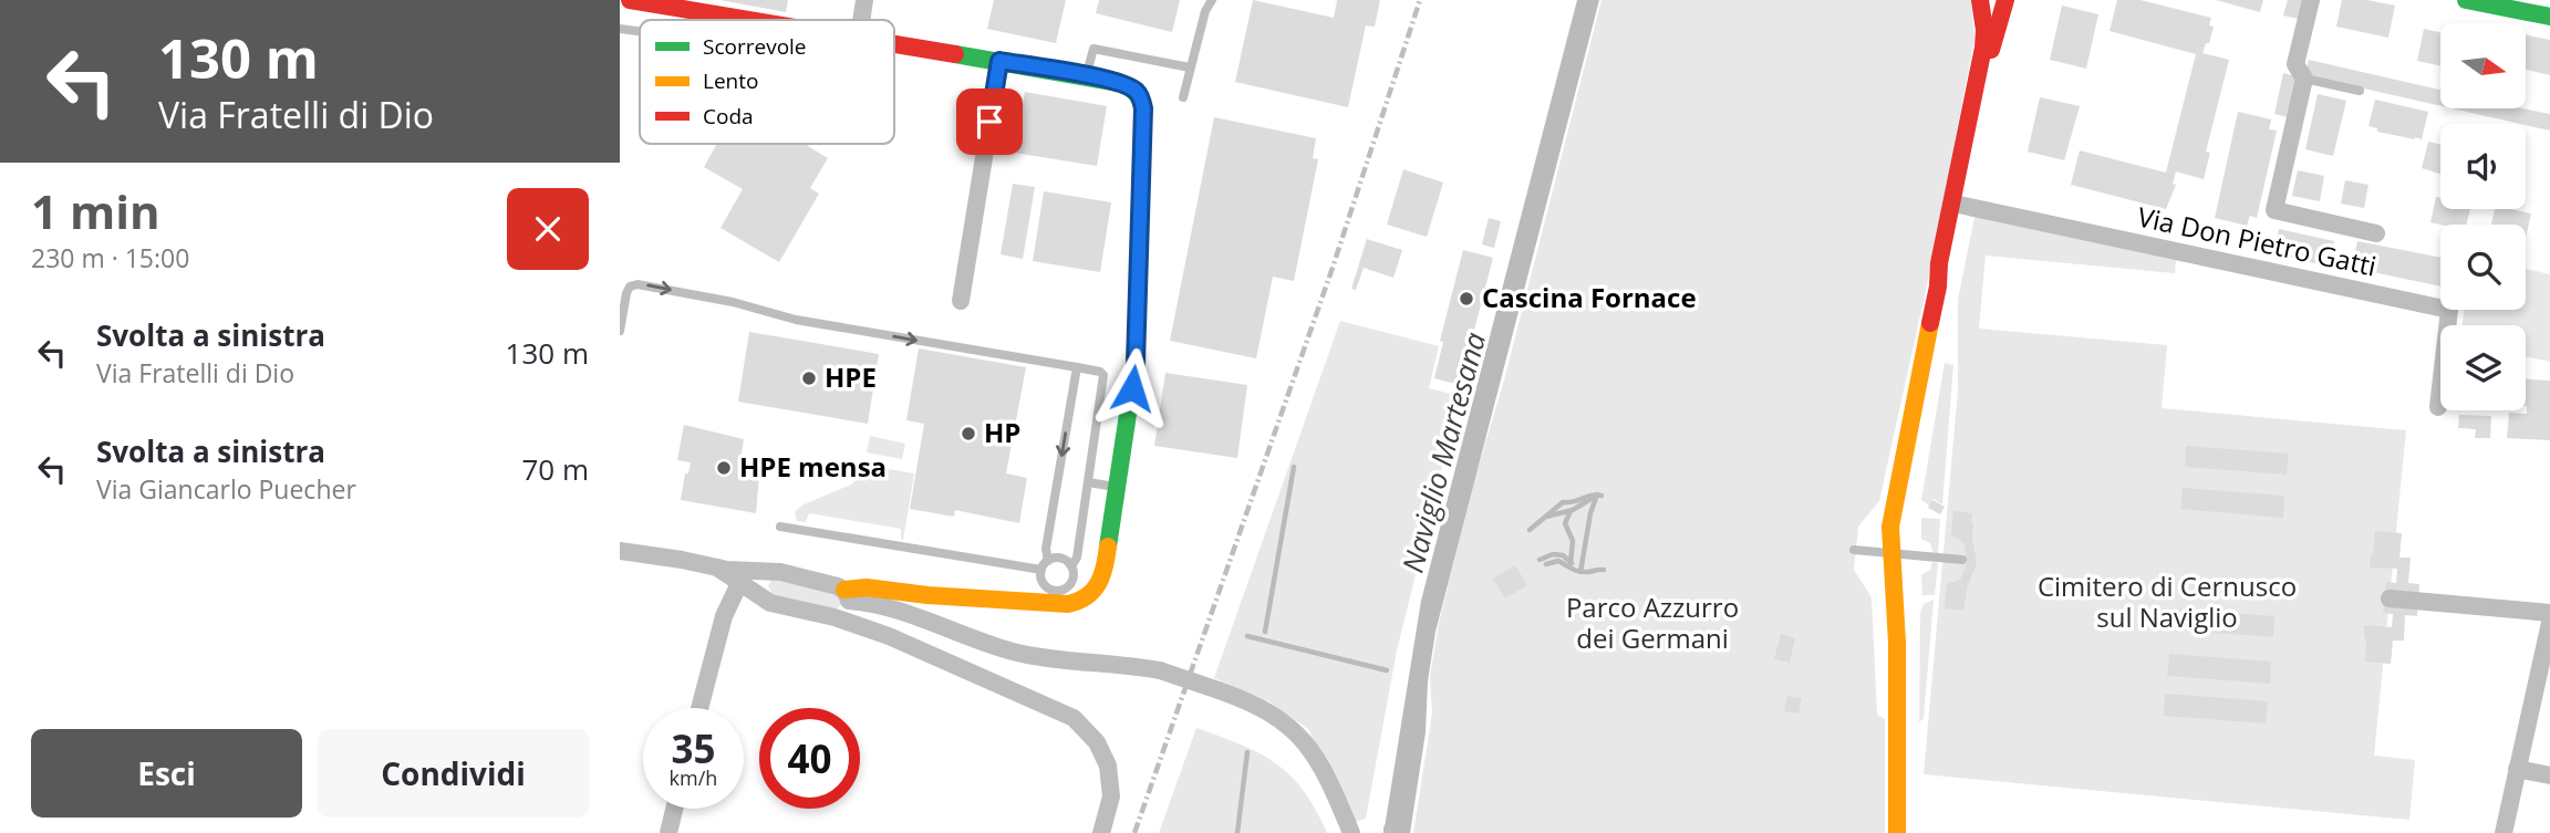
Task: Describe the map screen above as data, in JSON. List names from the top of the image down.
{
  "streets": {
    "street": ["Via Don Pietro Gatti"]
  },
  "water": ["Naviglio Martesana"],
  "parks": ["Cimitero di Cernusco sul Naviglio", "Parco Azzurro dei Germani"],
  "places": [
    "Cascina Fornace",
    "HPE",
    "HP",
    "HPE mensa"
  ],
  "legend": ["Scorrevole", "Lento", "Coda"],
  "north": "right",
  "page": {
    "turn": ["130 m", "Via Fratelli di Dio"],
    "heading": ["1 min", "230 m · 15:00"],
    "list": [
      {
        "name": "Svolta a sinistra",
        "note": "Via Fratelli di Dio",
        "value": "130 m"
      },
      {
        "name": "Svolta a sinistra",
        "note": "Via Giancarlo Puecher",
        "value": "70 m"
      }
    ],
    "speed": "35 km/h",
    "limit": "40",
    "buttons": ["Esci", "Condividi"]
  }
}
